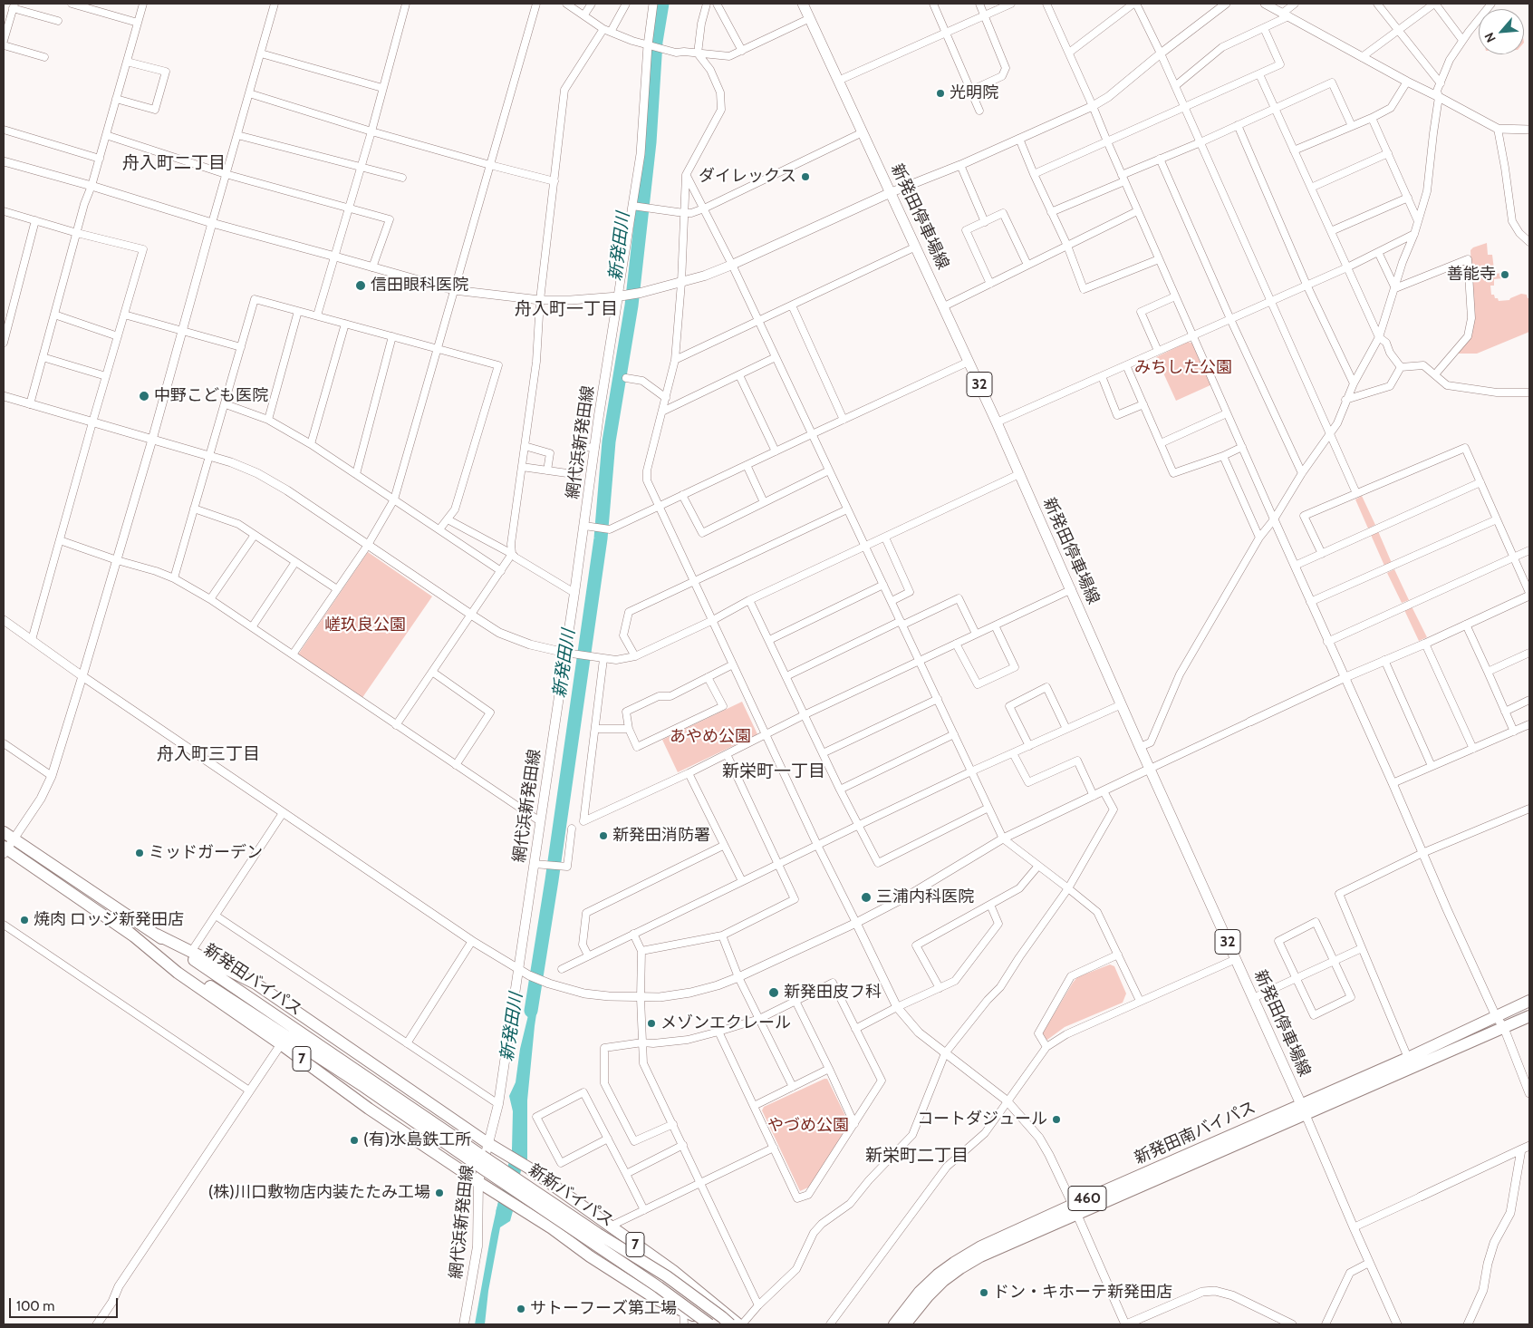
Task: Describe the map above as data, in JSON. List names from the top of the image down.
{
  "streets": {
    "highway": [
      "新発田バイパス",
      "7",
      "新発田南バイパス",
      "新新バイパス",
      "460"
    ],
    "main road": ["新発田停車場線", "32", "網代浜新発田線"]
  },
  "crossings": [
    ["新発田停車場線", "新発田南バイパス"],
    ["網代浜新発田線", "7"],
    ["新発田バイパス", "7"],
    ["新発田バイパス", "新新バイパス"]
  ],
  "districts": [
    "舟入町二丁目",
    "舟入町一丁目",
    "舟入町三丁目",
    "新栄町一丁目",
    "新栄町二丁目"
  ],
  "water": ["新発田川"],
  "parks": [
    "みちした公園",
    "嵯玖良公園",
    "あやめ公園",
    "やづめ公園"
  ],
  "places": [
    "光明院",
    "ダイレックス",
    "善能寺",
    "信田眼科医院",
    "中野こども医院",
    "新発田消防署",
    "ミッドガーデン",
    "三浦内科医院",
    "焼肉 ロッジ新発田店",
    "新発田皮フ科",
    "メゾンエクレール",
    "コートダジュール",
    "(有)水島鉄工所",
    "(株)川口敷物店内装たたみ工場",
    "ドン・キホーテ新発田店",
    "サトーフーズ第工場"
  ],
  "scale_bar": "100 m",
  "north": "bottom left"
}
